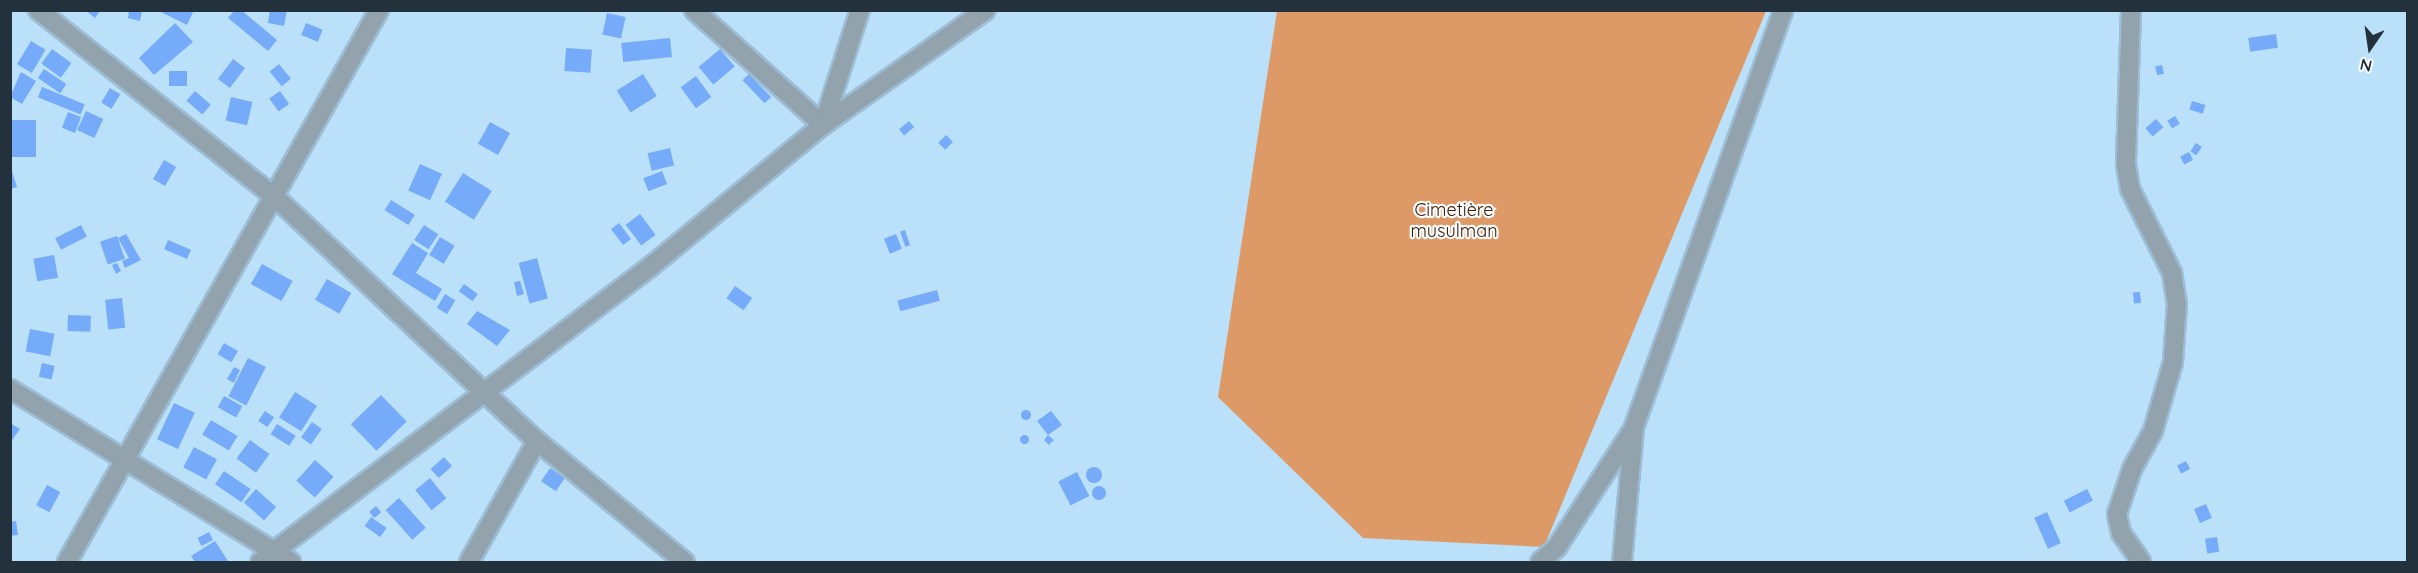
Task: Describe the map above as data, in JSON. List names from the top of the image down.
{
  "parks": ["Cimetière musulman"],
  "north": "bottom"
}
